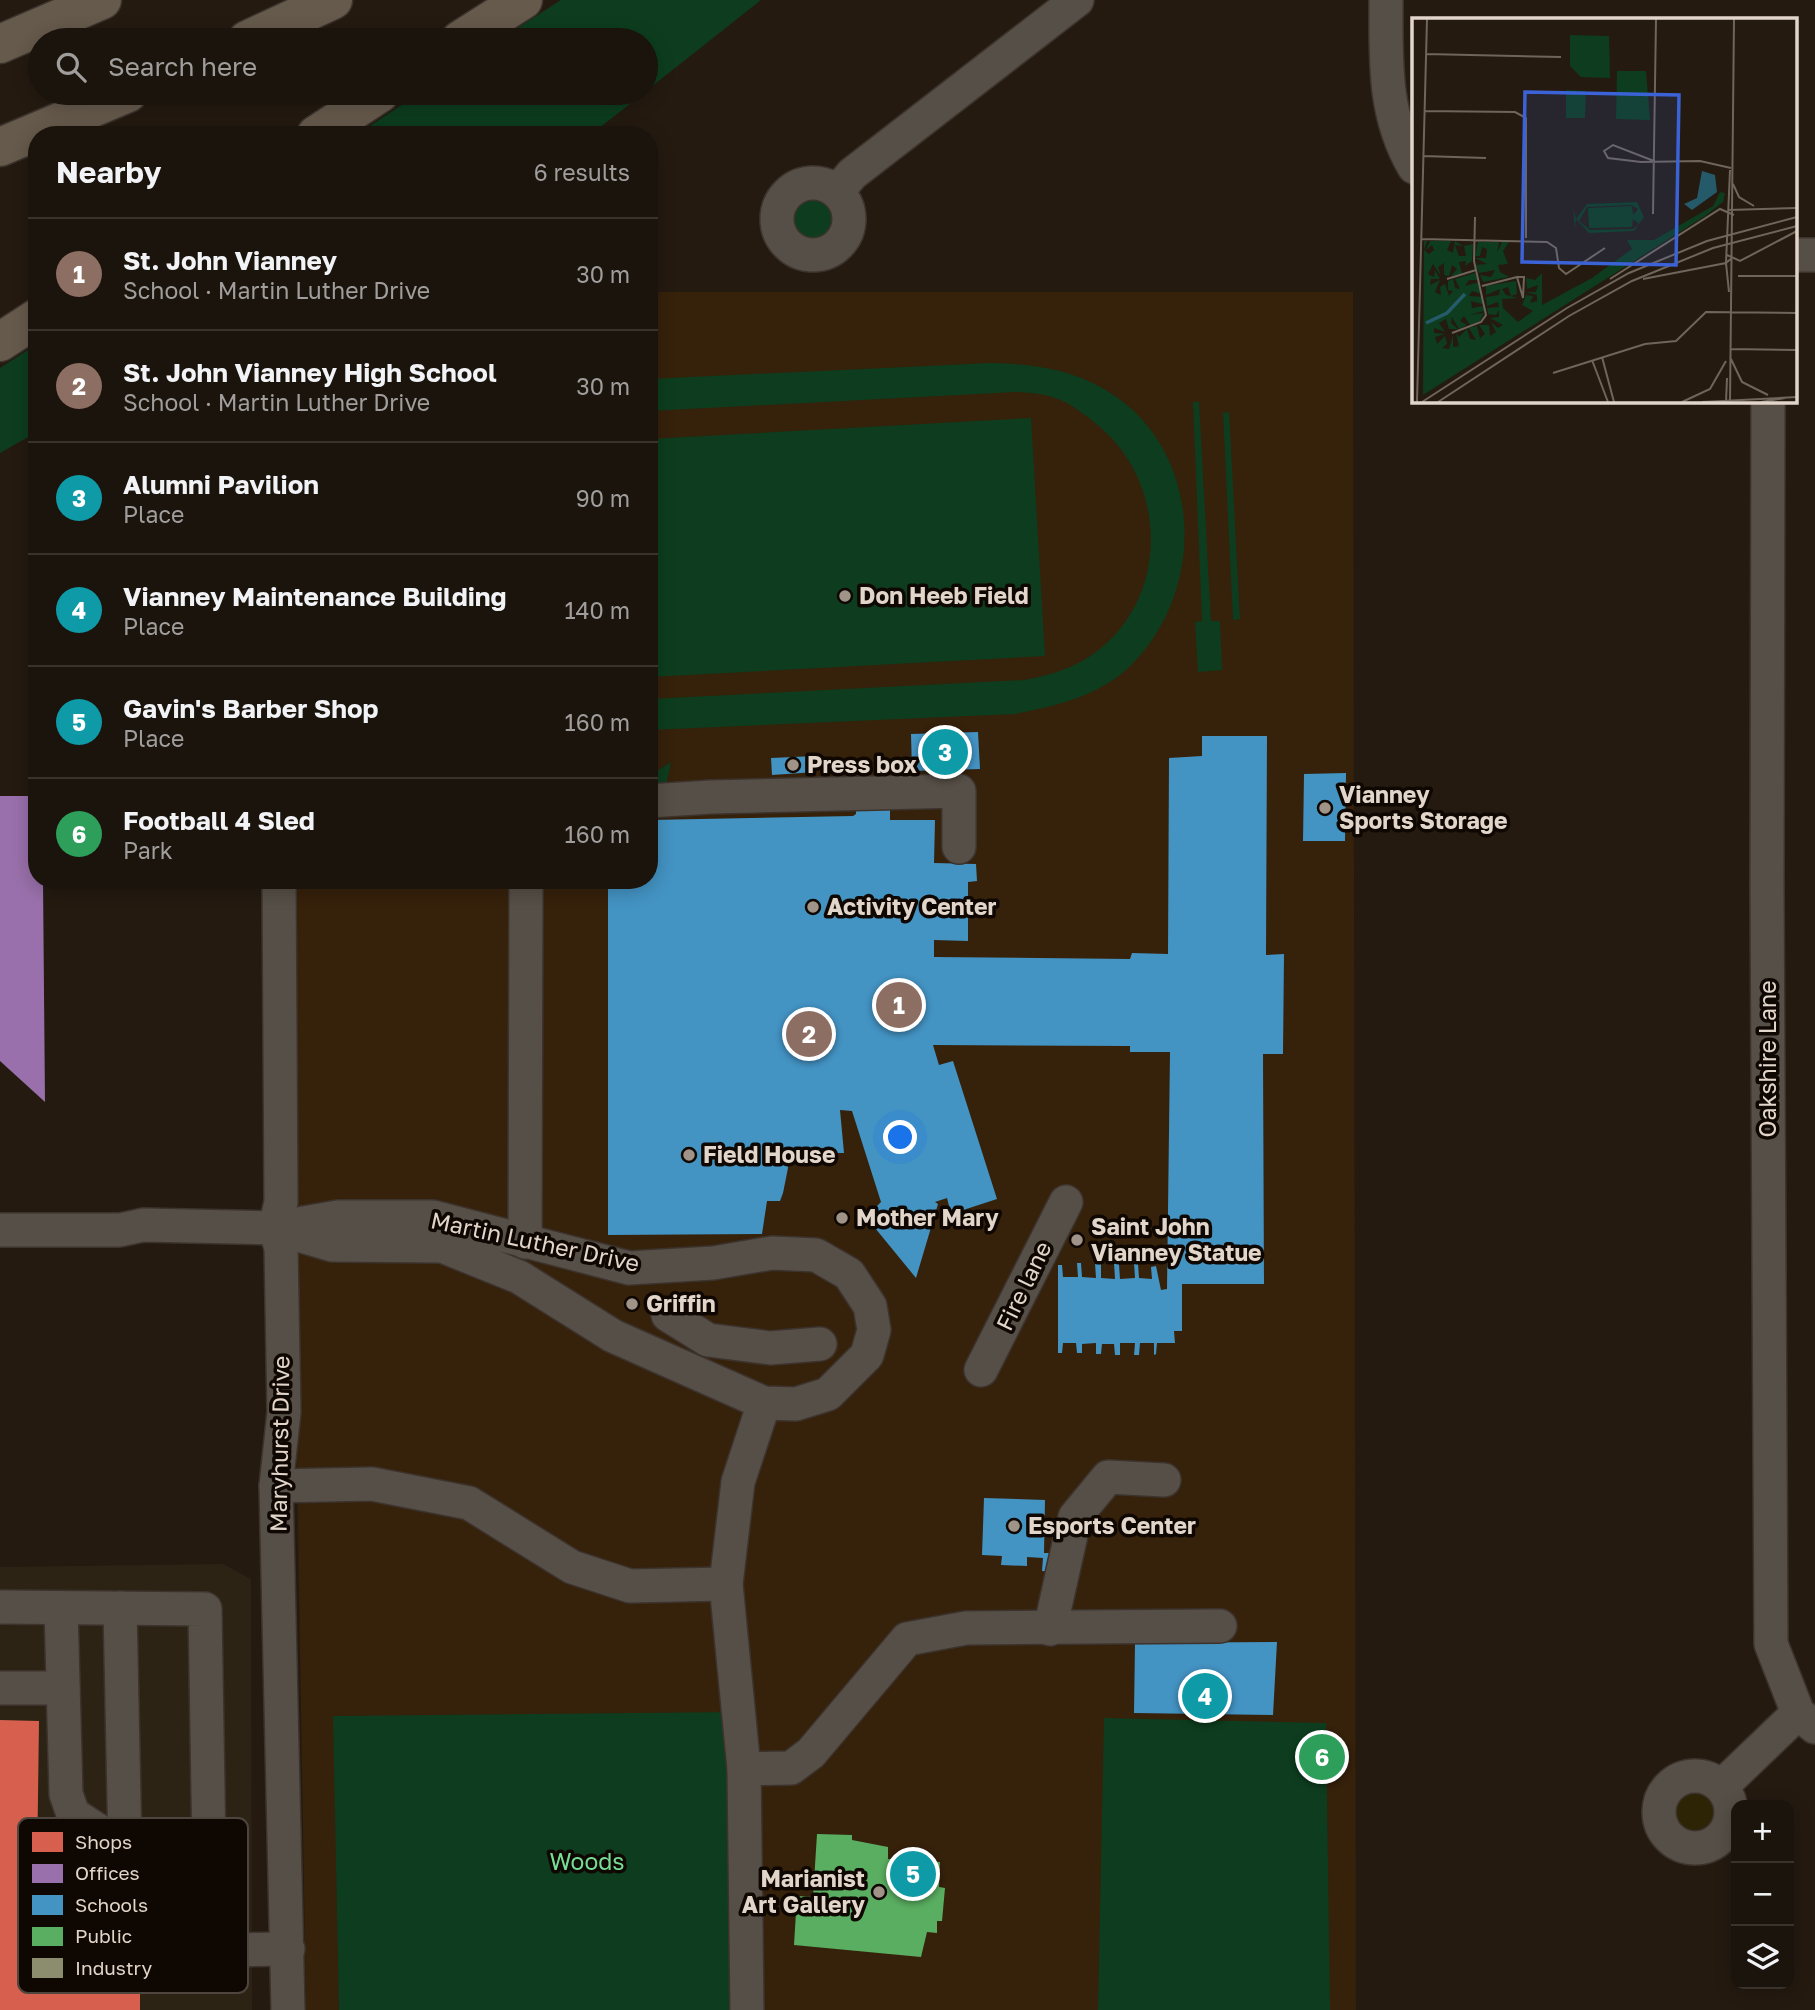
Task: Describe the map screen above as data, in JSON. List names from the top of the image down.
{
  "streets": {
    "street": [
      "Oakshire Lane",
      "Martin Luther Drive",
      "Fire lane",
      "Maryhurst Drive"
    ]
  },
  "crossings": [
    ["Martin Luther Drive", "Maryhurst Drive"]
  ],
  "parks": ["Woods"],
  "places": [
    "Don Heeb Field",
    "Press box",
    "Vianney Sports Storage",
    "Activity Center",
    "Field House",
    "Mother Mary",
    "Saint John Vianney Statue",
    "Griffin",
    "Esports Center",
    "Marianist Art Gallery"
  ],
  "legend": [
    "Shops",
    "Offices",
    "Schools",
    "Public",
    "Industry"
  ],
  "page": {
    "search": "Search here",
    "heading": ["Nearby", "6 results"],
    "list": [
      {
        "mark": "1",
        "name": "St. John Vianney",
        "note": "School · Martin Luther Drive",
        "value": "30 m"
      },
      {
        "mark": "2",
        "name": "St. John Vianney High School",
        "note": "School · Martin Luther Drive",
        "value": "30 m"
      },
      {
        "mark": "3",
        "name": "Alumni Pavilion",
        "note": "Place",
        "value": "90 m"
      },
      {
        "mark": "4",
        "name": "Vianney Maintenance Building",
        "note": "Place",
        "value": "140 m"
      },
      {
        "mark": "5",
        "name": "Gavin's Barber Shop",
        "note": "Place",
        "value": "160 m"
      },
      {
        "mark": "6",
        "name": "Football 4 Sled",
        "note": "Park",
        "value": "160 m"
      }
    ],
    "pins": [
      "3",
      "1",
      "2",
      "4",
      "6",
      "5"
    ],
    "map_buttons": ["+", "−"]
  }
}
